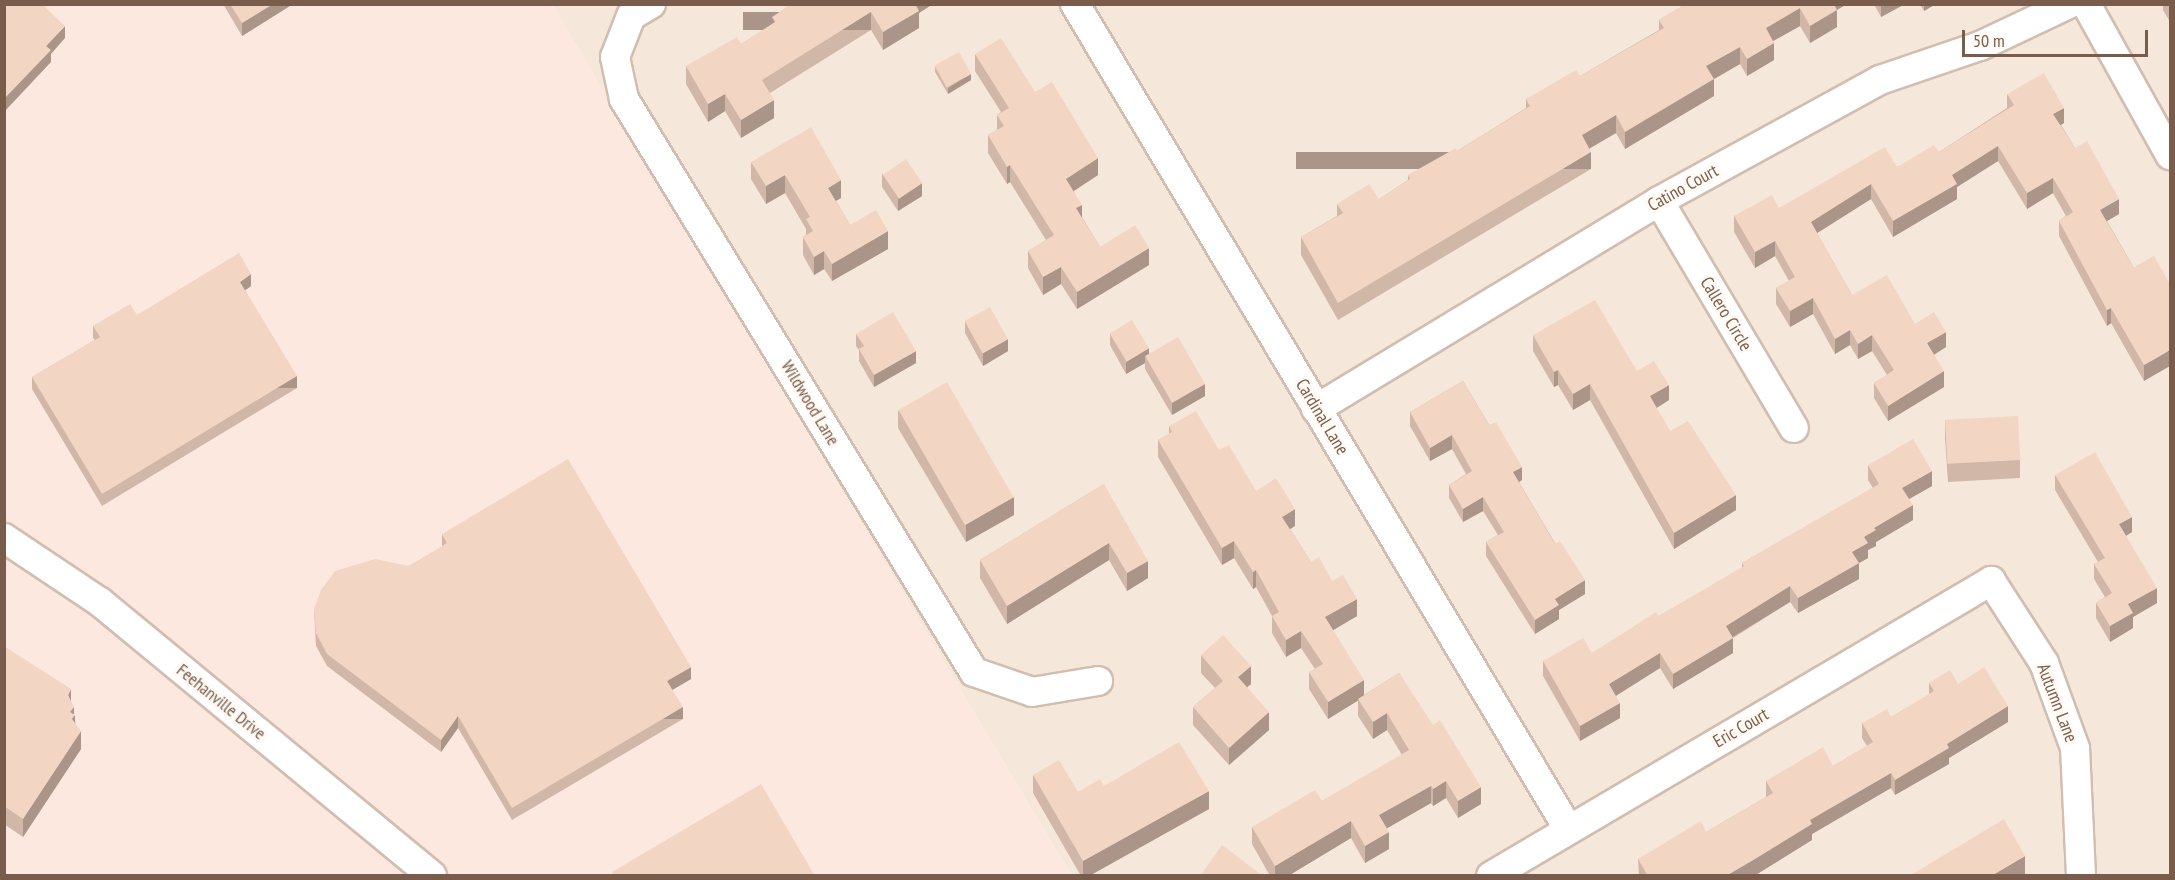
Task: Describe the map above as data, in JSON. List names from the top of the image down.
{
  "streets": {
    "street": [
      "Catino Court",
      "Callero Circle",
      "Wildwood Lane",
      "Cardinal Lane",
      "Feehanville Drive",
      "Autumn Lane",
      "Eric Court"
    ]
  },
  "crossings": [
    ["Catino Court", "Callero Circle"],
    ["Catino Court", "Cardinal Lane"],
    ["Cardinal Lane", "Eric Court"],
    ["Autumn Lane", "Eric Court"]
  ],
  "scale_bar": "50 m"
}
